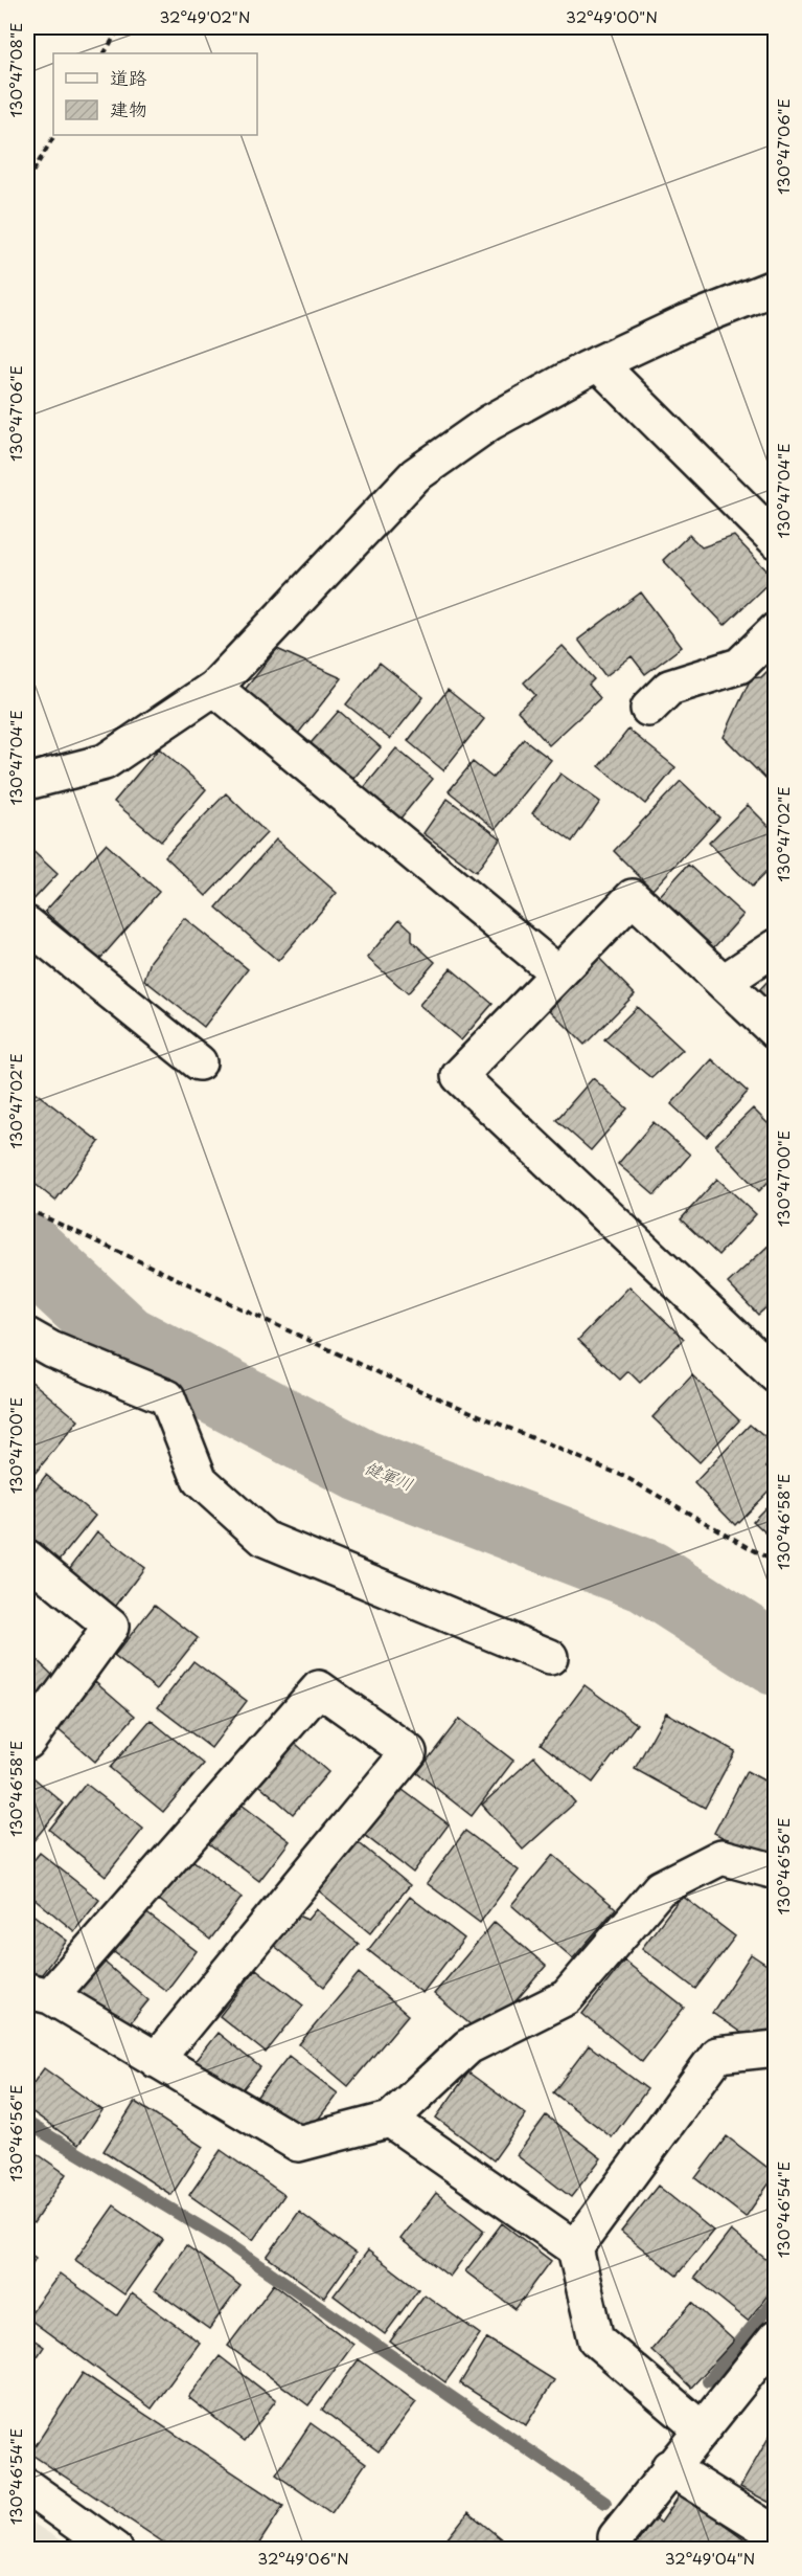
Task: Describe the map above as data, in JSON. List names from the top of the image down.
{
  "water": ["健軍川"],
  "legend": ["道路", "建物"],
  "coordinates": [
    "32°49'02\"N",
    "32°49'00\"N",
    "130°47'08\"E",
    "130°47'06\"E",
    "130°47'04\"E",
    "130°47'02\"E",
    "130°47'00\"E",
    "130°46'58\"E",
    "130°46'56\"E",
    "130°46'54\"E",
    "32°49'06\"N",
    "32°49'04\"N"
  ]
}
